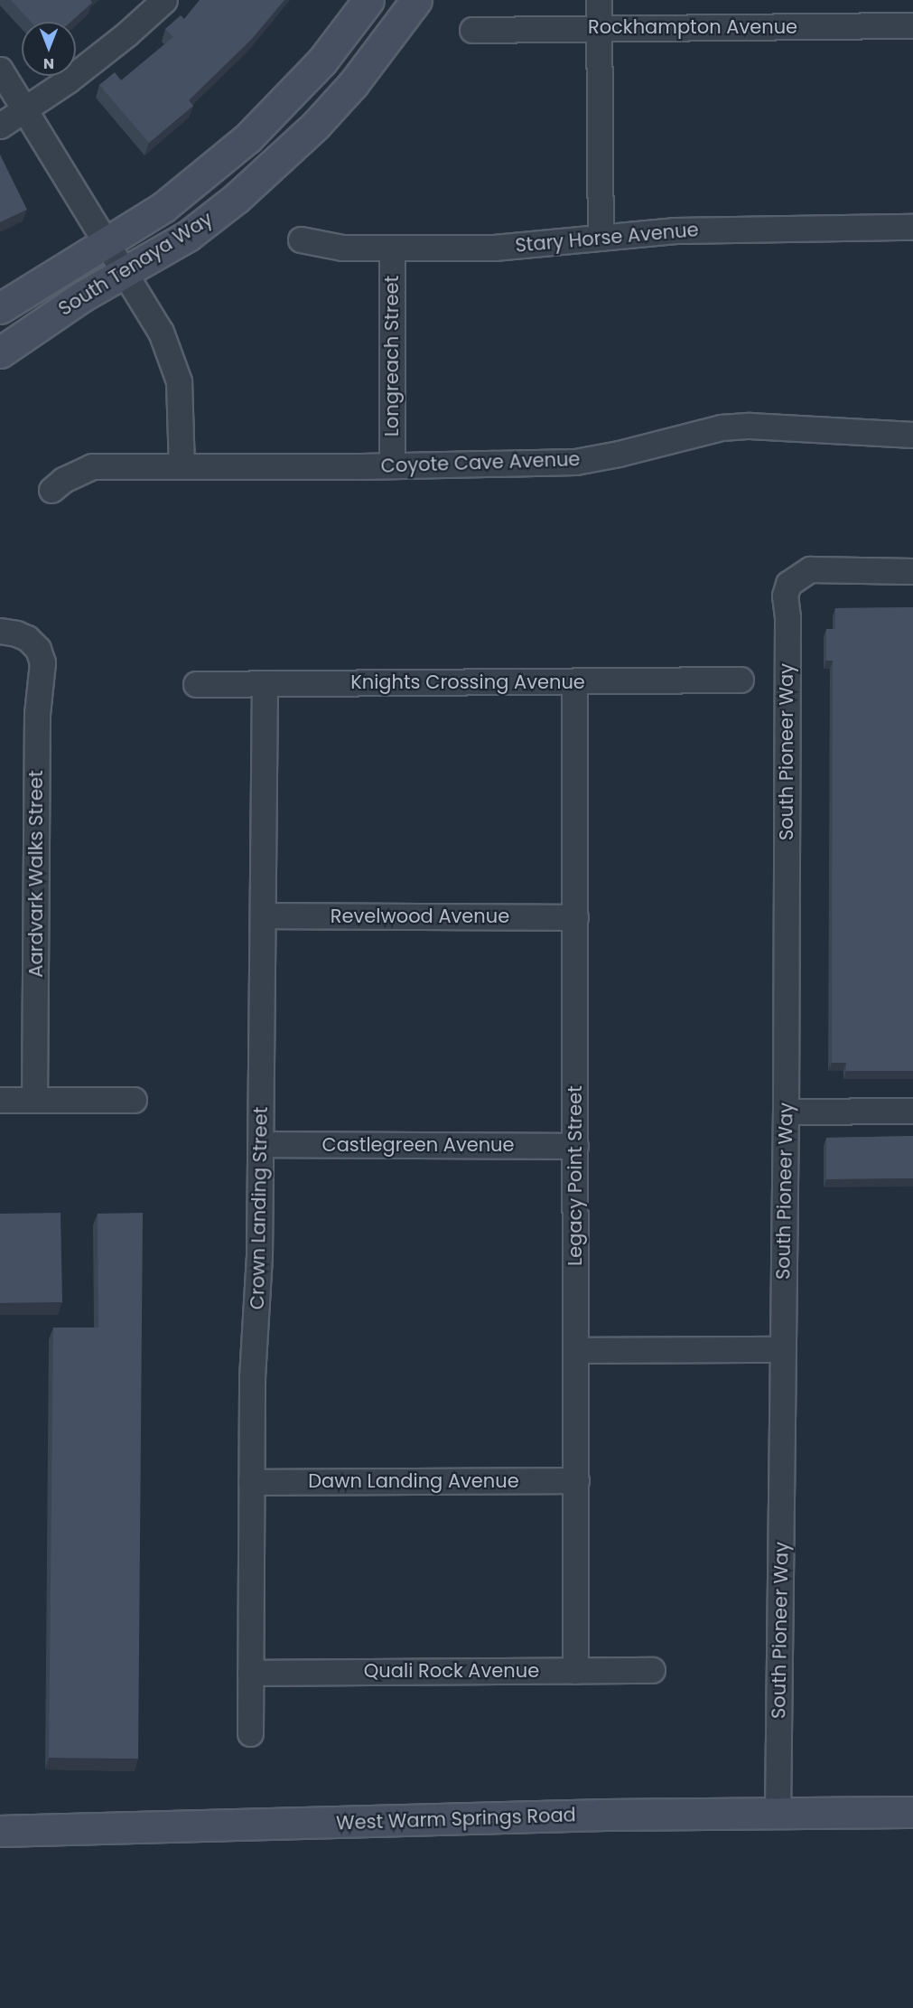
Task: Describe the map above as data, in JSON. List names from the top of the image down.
{
  "streets": {
    "street": [
      "Rockhampton Avenue",
      "Stary Horse Avenue",
      "South Tenaya Way",
      "Longreach Street",
      "Coyote Cave Avenue",
      "Knights Crossing Avenue",
      "South Pioneer Way",
      "Aardvark Walks Street",
      "Revelwood Avenue",
      "Castlegreen Avenue",
      "Legacy Point Street",
      "Crown Landing Street",
      "Dawn Landing Avenue",
      "Quali Rock Avenue",
      "West Warm Springs Road"
    ]
  },
  "crossings": [
    ["Stary Horse Avenue", "Longreach Street"],
    ["Longreach Street", "Coyote Cave Avenue"],
    ["Knights Crossing Avenue", "Legacy Point Street"],
    ["Knights Crossing Avenue", "Crown Landing Street"],
    ["South Pioneer Way", "West Warm Springs Road"],
    ["Revelwood Avenue", "Legacy Point Street"],
    ["Revelwood Avenue", "Crown Landing Street"],
    ["Castlegreen Avenue", "Legacy Point Street"],
    ["Castlegreen Avenue", "Crown Landing Street"],
    ["Legacy Point Street", "Dawn Landing Avenue"],
    ["Legacy Point Street", "Quali Rock Avenue"],
    ["Crown Landing Street", "Dawn Landing Avenue"],
    ["Crown Landing Street", "Quali Rock Avenue"]
  ],
  "north": "bottom"
}
